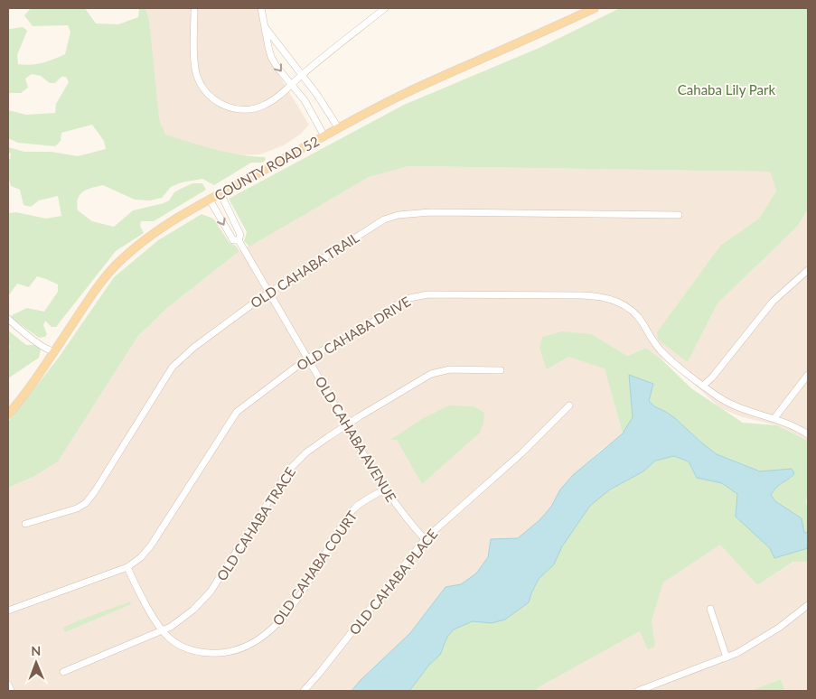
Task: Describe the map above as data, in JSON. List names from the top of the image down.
{
  "streets": {
    "main road": ["COUNTY ROAD 52"],
    "street": [
      "OLD CAHABA TRAIL",
      "OLD CAHABA DRIVE",
      "OLD CAHABA AVENUE",
      "OLD CAHABA TRACE",
      "OLD CAHABA COURT",
      "OLD CAHABA PLACE"
    ]
  },
  "crossings": [
    ["COUNTY ROAD 52", "OLD CAHABA AVENUE"],
    ["OLD CAHABA TRAIL", "OLD CAHABA AVENUE"],
    ["OLD CAHABA DRIVE", "OLD CAHABA AVENUE"],
    ["OLD CAHABA DRIVE", "OLD CAHABA COURT"],
    ["OLD CAHABA AVENUE", "OLD CAHABA TRACE"],
    ["OLD CAHABA AVENUE", "OLD CAHABA COURT"],
    ["OLD CAHABA AVENUE", "OLD CAHABA PLACE"],
    ["OLD CAHABA TRACE", "OLD CAHABA COURT"]
  ],
  "parks": ["Cahaba Lily Park"],
  "north": "top"
}
